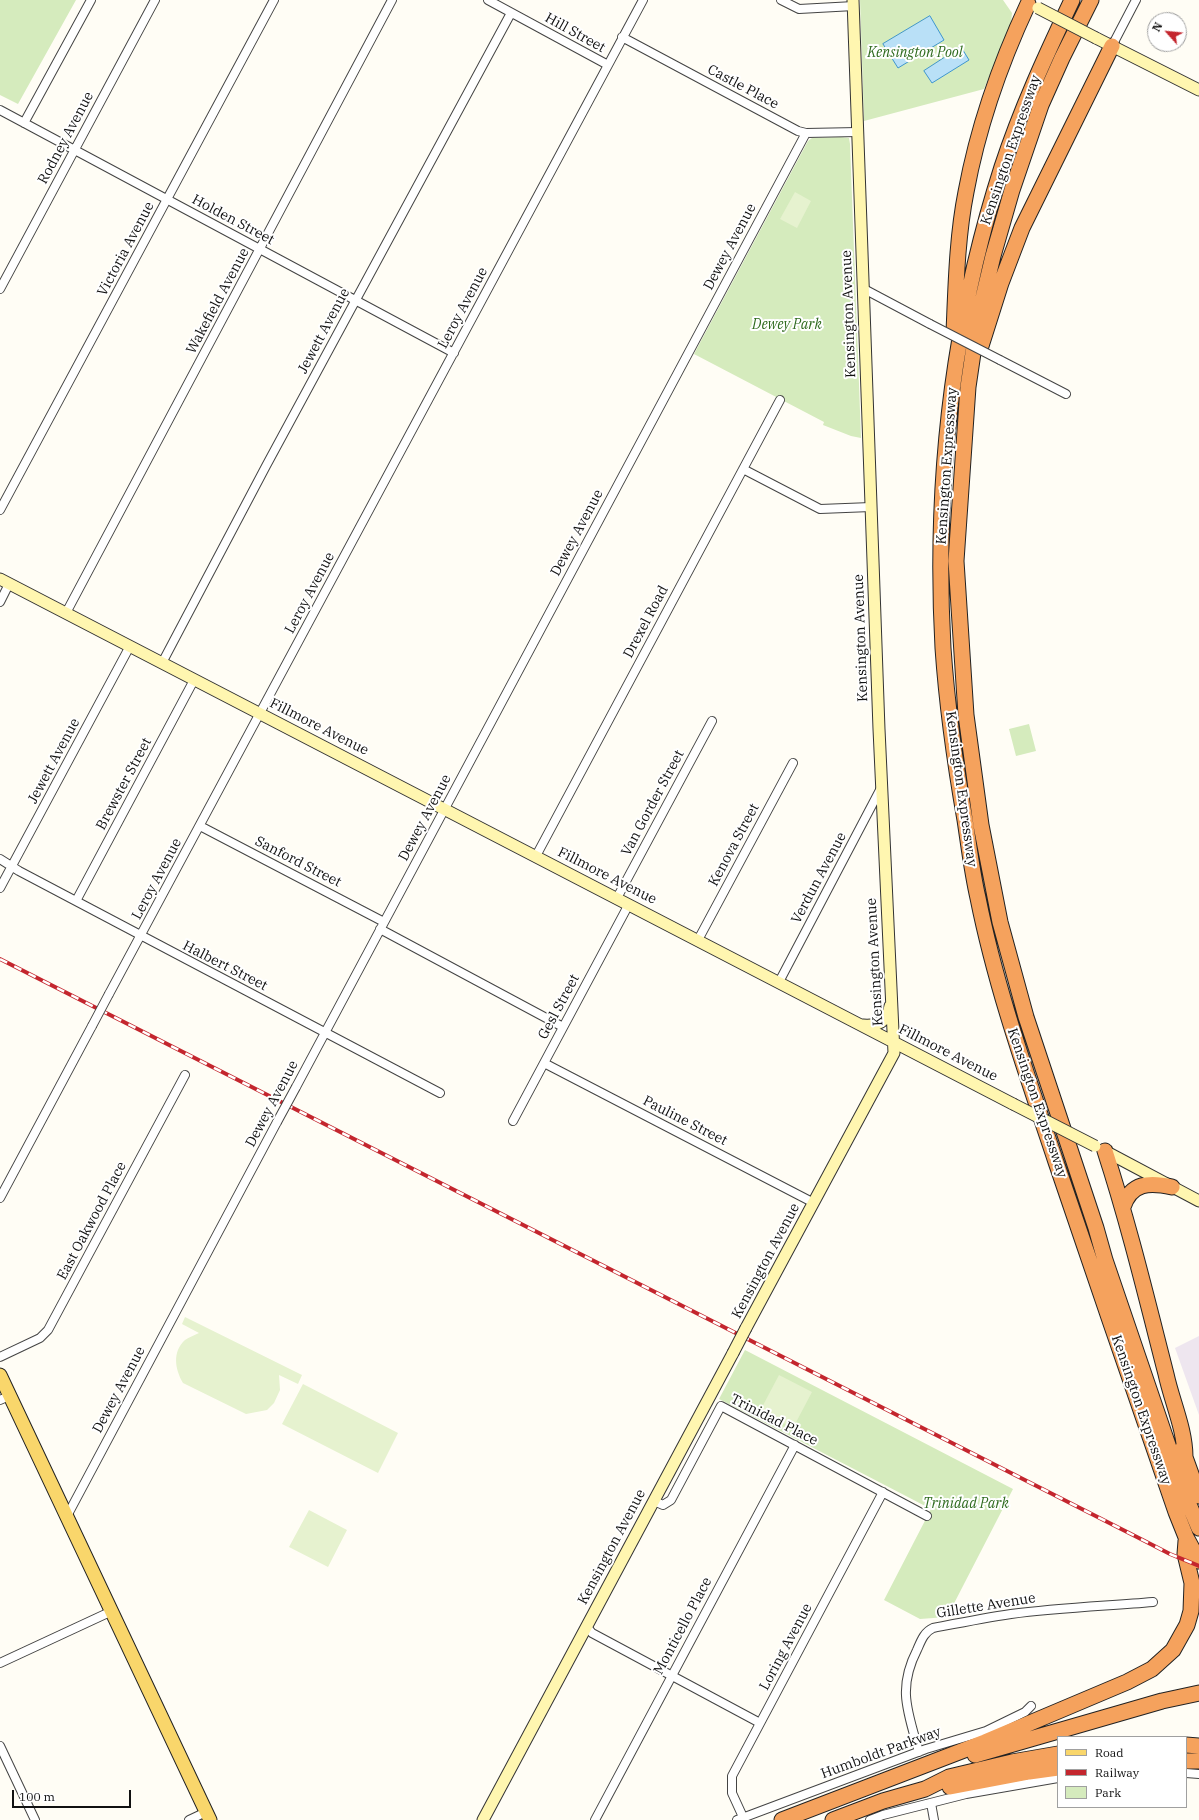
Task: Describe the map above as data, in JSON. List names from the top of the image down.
{
  "streets": {
    "highway": ["Kensington Expressway"],
    "street": [
      "Hill Street",
      "Castle Place",
      "Rodney Avenue",
      "Holden Street",
      "Dewey Avenue",
      "Victoria Avenue",
      "Wakefield Avenue",
      "Leroy Avenue",
      "Kensington Avenue",
      "Jewett Avenue",
      "Drexel Road",
      "Fillmore Avenue",
      "Brewster Street",
      "Van Gorder Street",
      "Kenova Street",
      "Sanford Street",
      "Verdun Avenue",
      "Halbert Street",
      "Gesl Street",
      "Pauline Street",
      "East Oakwood Place",
      "Trinidad Place",
      "Gillette Avenue",
      "Monticello Place",
      "Loring Avenue",
      "Humboldt Parkway"
    ]
  },
  "crossings": [
    ["Hill Street", "Leroy Avenue"],
    ["Hill Street", "Jewett Avenue"],
    ["Castle Place", "Dewey Avenue"],
    ["Castle Place", "Leroy Avenue"],
    ["Castle Place", "Kensington Avenue"],
    ["Rodney Avenue", "Holden Street"],
    ["Holden Street", "Victoria Avenue"],
    ["Holden Street", "Wakefield Avenue"],
    ["Holden Street", "Leroy Avenue"],
    ["Holden Street", "Jewett Avenue"],
    ["Dewey Avenue", "Fillmore Avenue"],
    ["Dewey Avenue", "Sanford Street"],
    ["Dewey Avenue", "Halbert Street"],
    ["Wakefield Avenue", "Fillmore Avenue"],
    ["Leroy Avenue", "Fillmore Avenue"],
    ["Leroy Avenue", "Sanford Street"],
    ["Leroy Avenue", "Halbert Street"],
    ["Kensington Avenue", "Fillmore Avenue"],
    ["Kensington Avenue", "Verdun Avenue"],
    ["Kensington Avenue", "Pauline Street"],
    ["Kensington Avenue", "Trinidad Place"],
    ["Jewett Avenue", "Fillmore Avenue"],
    ["Jewett Avenue", "Halbert Street"],
    ["Drexel Road", "Fillmore Avenue"],
    ["Fillmore Avenue", "Brewster Street"],
    ["Fillmore Avenue", "Van Gorder Street"],
    ["Fillmore Avenue", "Kenova Street"],
    ["Fillmore Avenue", "Verdun Avenue"],
    ["Fillmore Avenue", "Gesl Street"],
    ["Brewster Street", "Halbert Street"],
    ["Sanford Street", "Gesl Street"],
    ["Gesl Street", "Pauline Street"],
    ["Trinidad Place", "Monticello Place"],
    ["Trinidad Place", "Loring Avenue"],
    ["Gillette Avenue", "Humboldt Parkway"],
    ["Loring Avenue", "Humboldt Parkway"]
  ],
  "parks": ["Kensington Pool", "Dewey Park", "Trinidad Park"],
  "legend": ["Road", "Railway", "Park"],
  "scale_bar": "100 m",
  "north": "top left"
}
